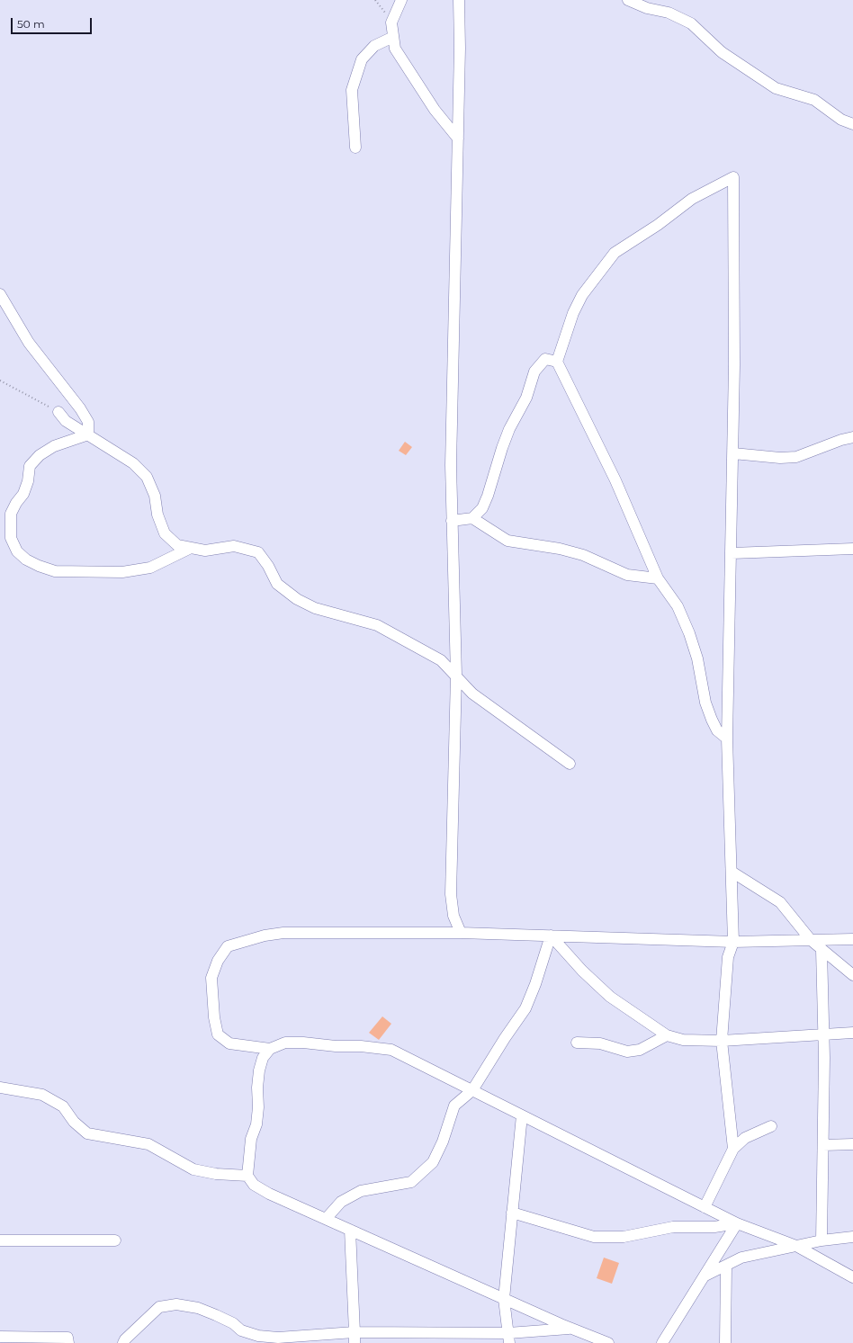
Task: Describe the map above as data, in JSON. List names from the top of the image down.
{
  "scale_bar": "50 m"
}
